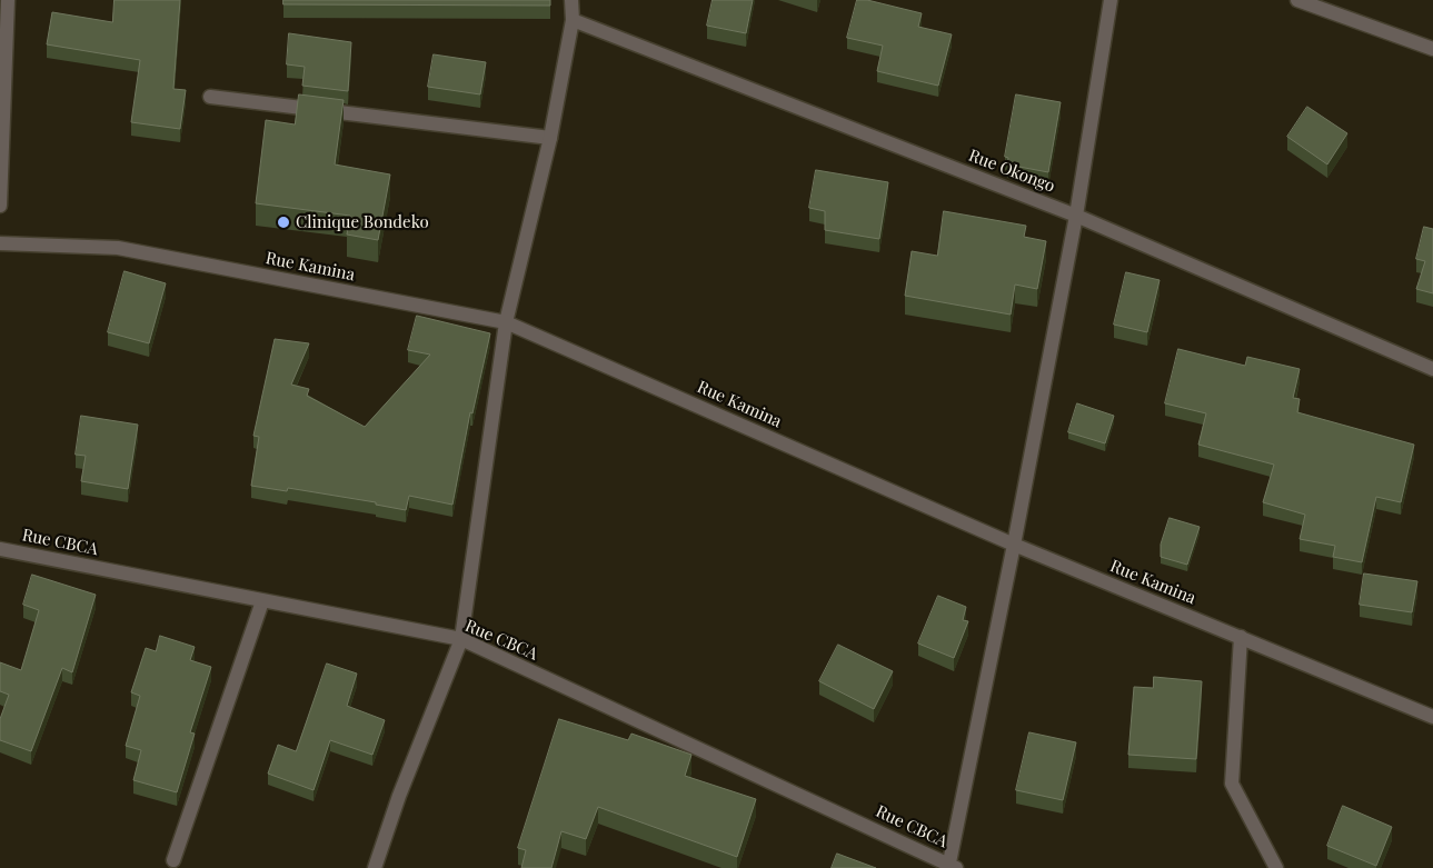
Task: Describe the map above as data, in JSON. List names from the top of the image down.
{
  "streets": {
    "street": ["Rue Okongo", "Rue Kamina", "Rue CBCA"]
  },
  "places": ["Clinique Bondeko"]
}
